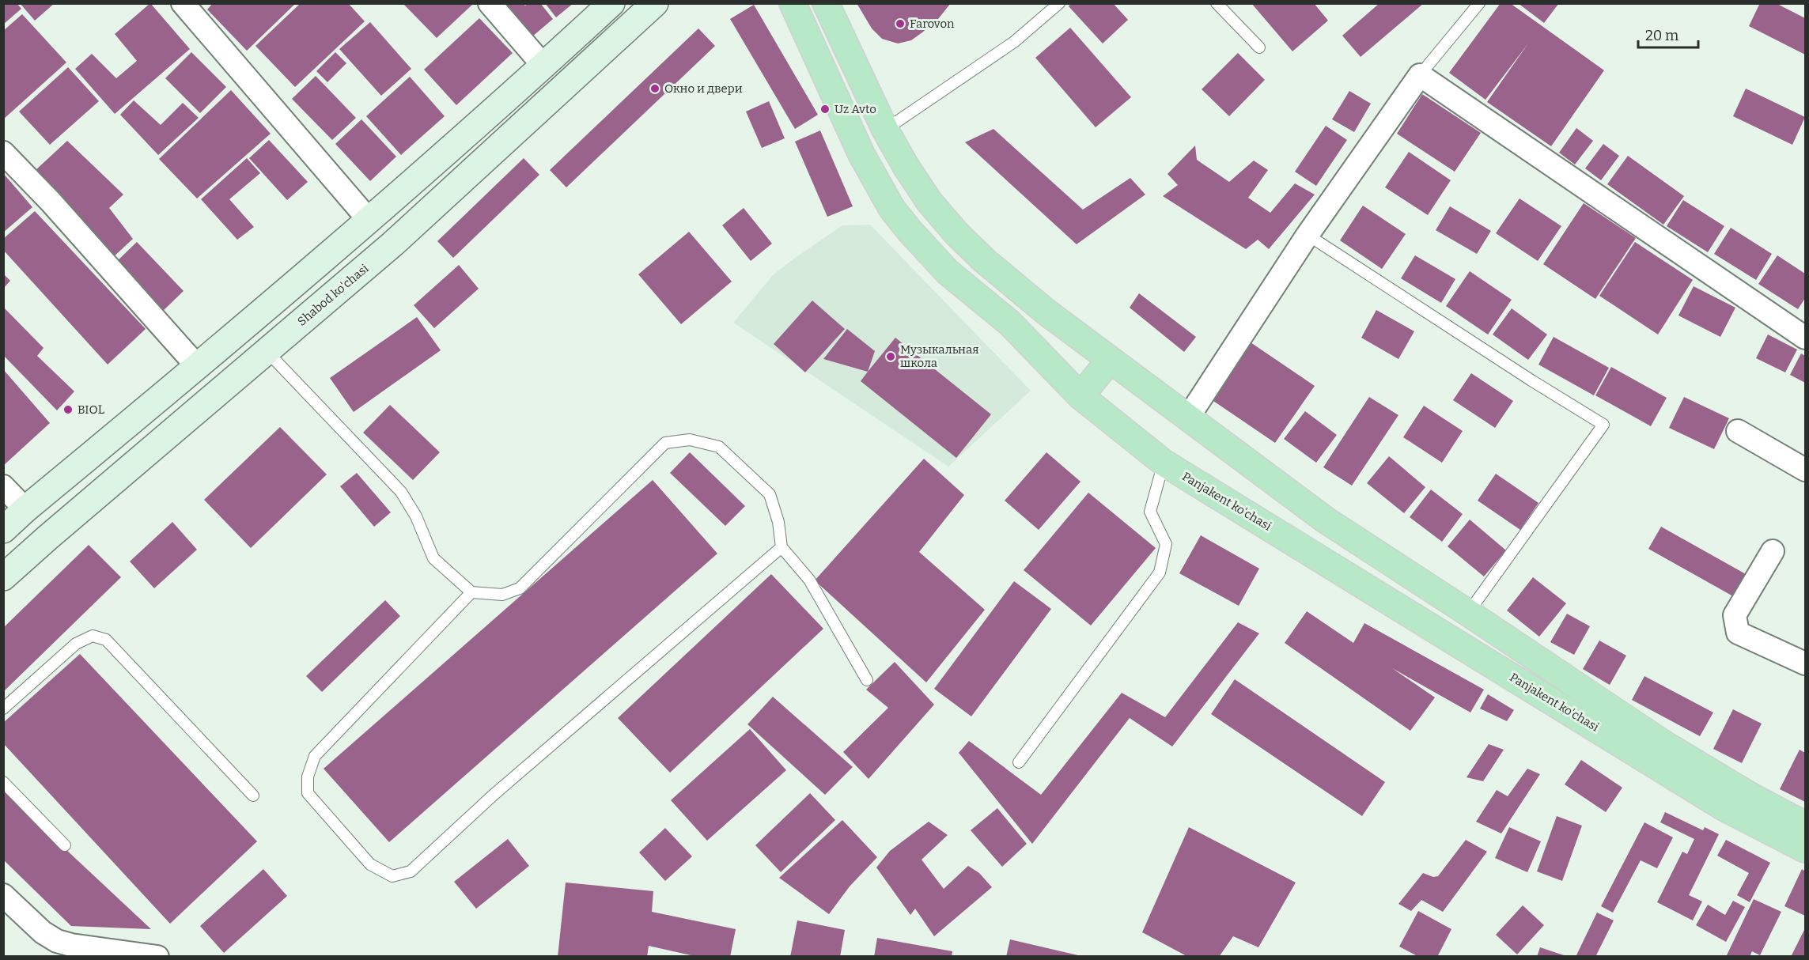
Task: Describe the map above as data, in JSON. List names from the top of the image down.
{
  "streets": {
    "main road": ["Shabod ko'chasi", "Panjakent ko'chasi"]
  },
  "places": [
    "Farovon",
    "Окно и двери",
    "Uz Avto",
    "Музыкальная школа",
    "BIOL"
  ],
  "scale_bar": "20 m"
}
